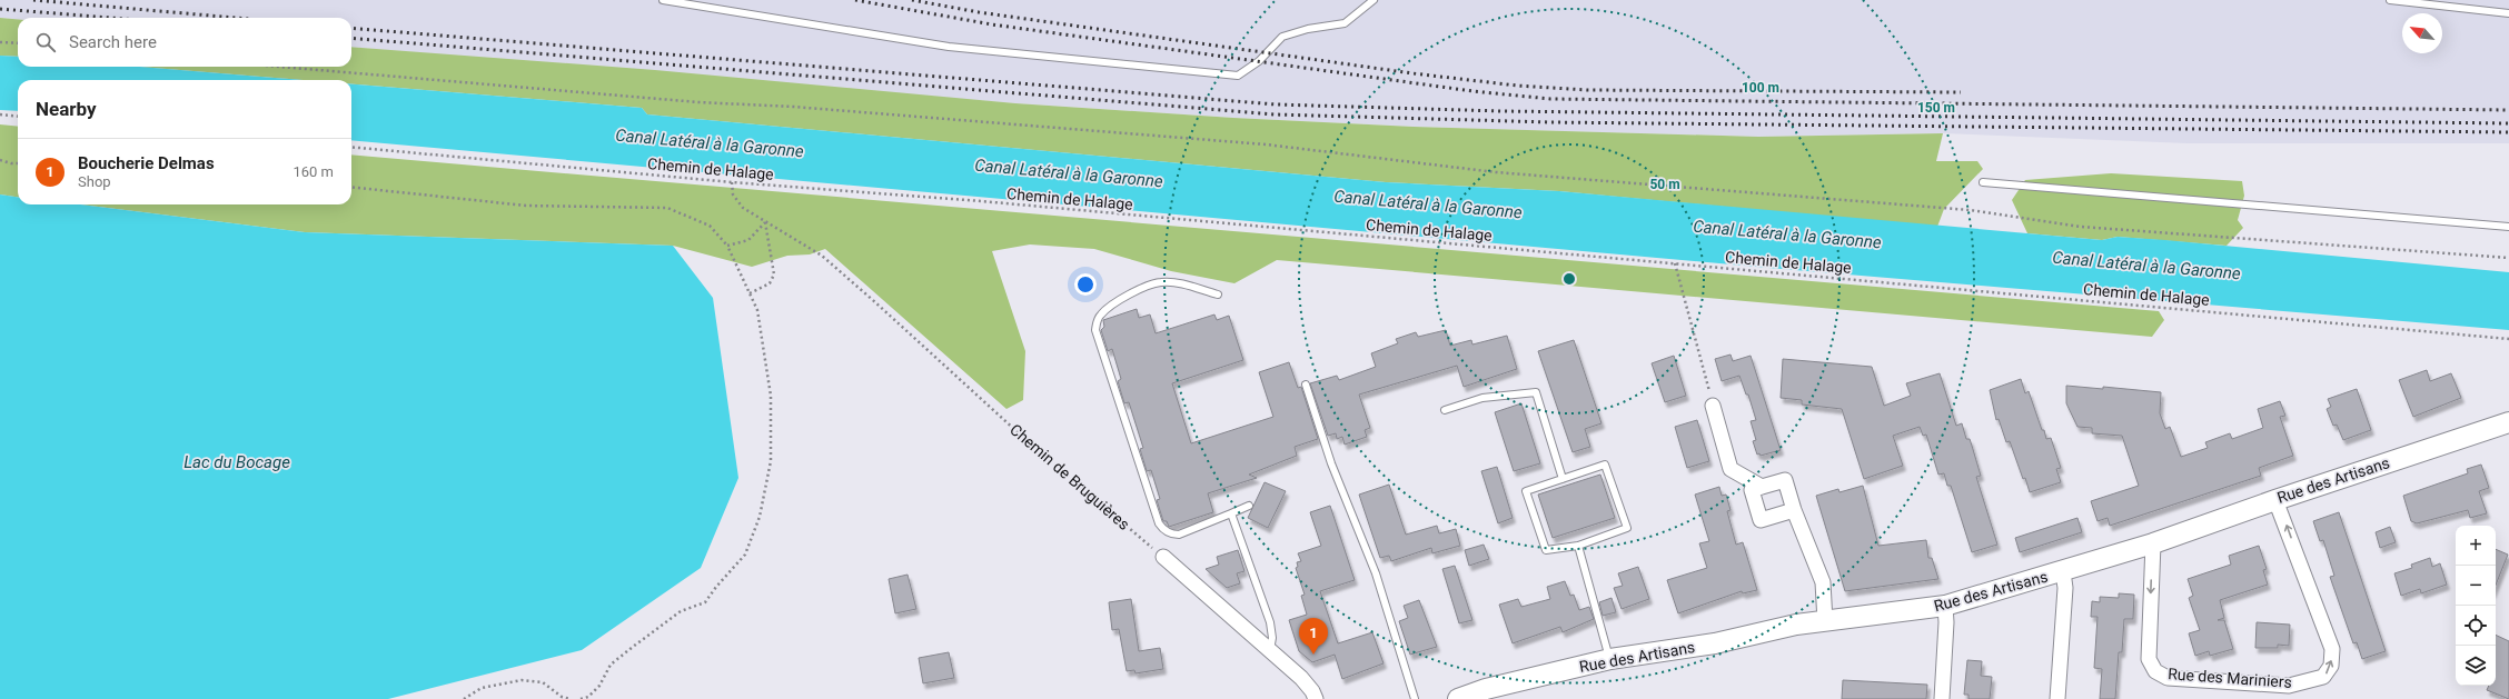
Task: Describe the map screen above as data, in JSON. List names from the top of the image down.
{
  "streets": {
    "street": ["Rue des Artisans", "Rue des Mariniers"],
    "path": ["Chemin de Halage", "Chemin de Bruguières"]
  },
  "crossings": [
    ["Chemin de Halage", "Chemin de Bruguières"],
    ["Rue des Artisans", "Rue des Mariniers"]
  ],
  "water": ["Canal Latéral à la Garonne", "Lac du Bocage"],
  "north": "top left",
  "page": {
    "search": "Search here",
    "heading": "Nearby",
    "list": [
      {
        "mark": "1",
        "name": "Boucherie Delmas",
        "note": "Shop",
        "value": "160 m"
      }
    ],
    "map_buttons": ["+", "−"],
    "pins": "1"
  },
  "rings": ["100 m", "150 m", "50 m"]
}
